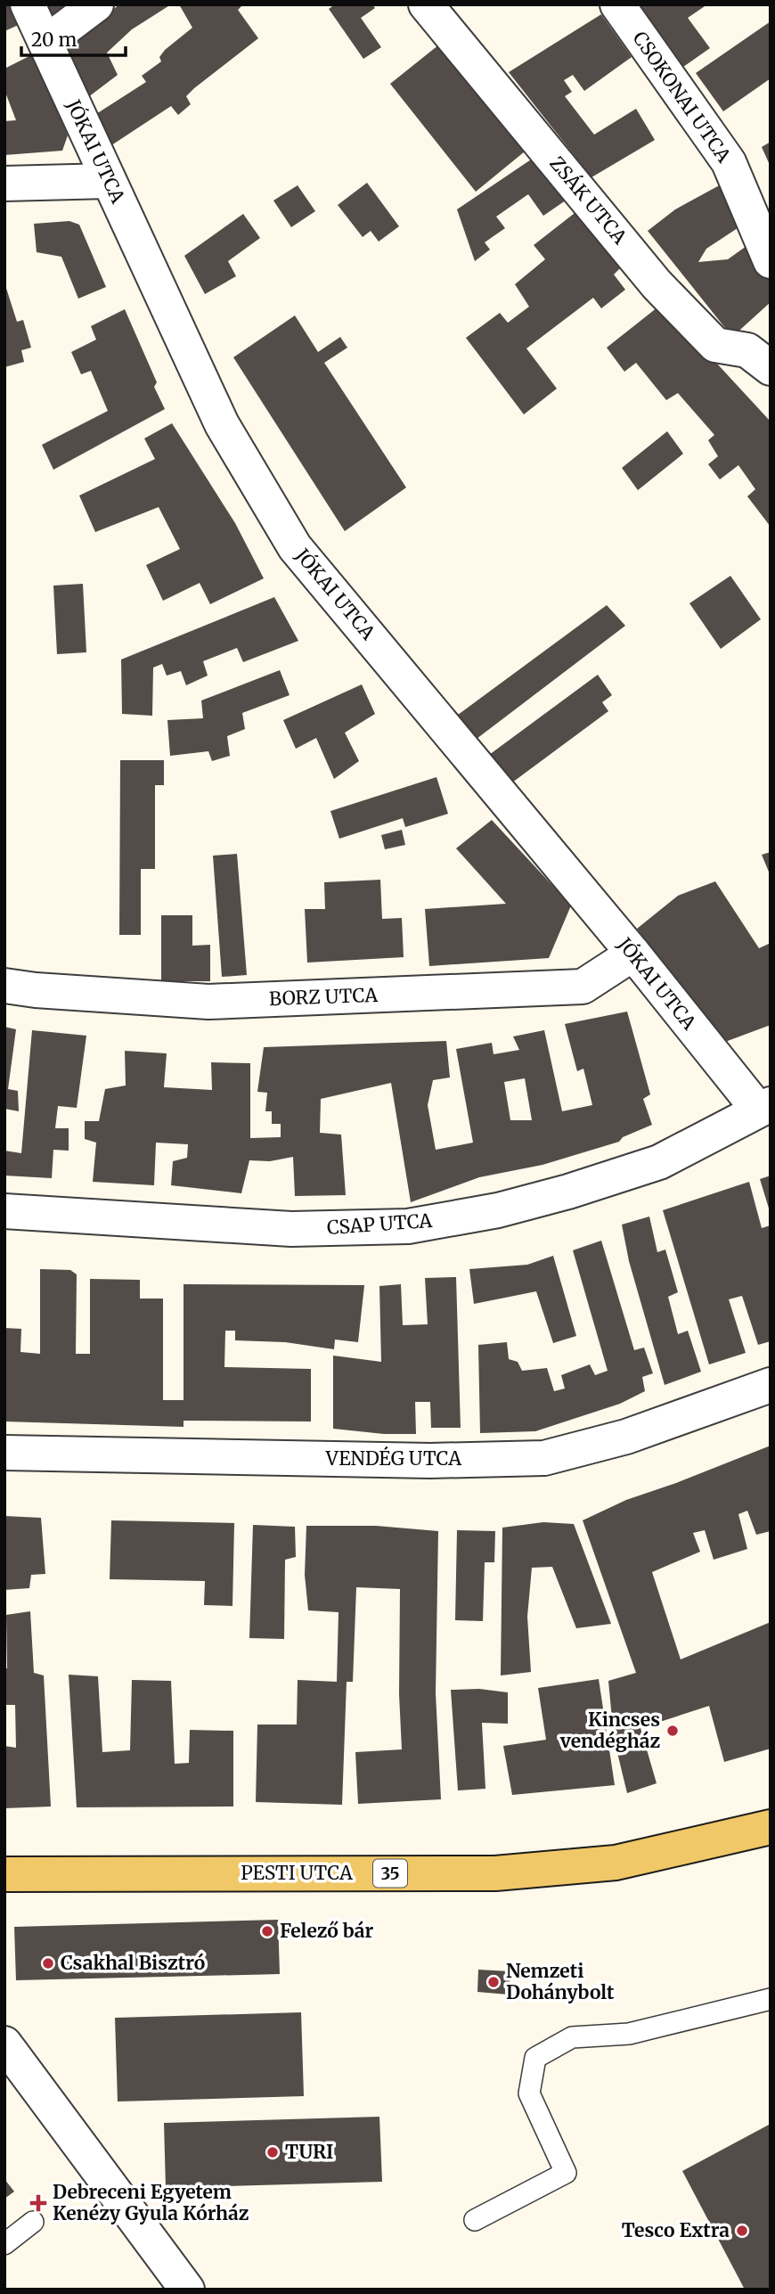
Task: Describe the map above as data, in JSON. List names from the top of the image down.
{
  "streets": {
    "main road": ["PESTI UTCA", "35"],
    "street": [
      "CSOKONAI UTCA",
      "JÓKAI UTCA",
      "ZSÁK UTCA",
      "BORZ UTCA",
      "CSAP UTCA",
      "VENDÉG UTCA"
    ]
  },
  "crossings": [
    ["JÓKAI UTCA", "BORZ UTCA"],
    ["JÓKAI UTCA", "CSAP UTCA"]
  ],
  "places": {
    "other": [
      "Kincses vendégház",
      "Felező bár",
      "Csakhal Bisztró",
      "Nemzeti Dohánybolt",
      "TURI",
      "Tesco Extra"
    ],
    "health": ["Debreceni Egyetem Kenézy Gyula Kórház"]
  },
  "scale_bar": "20 m"
}
